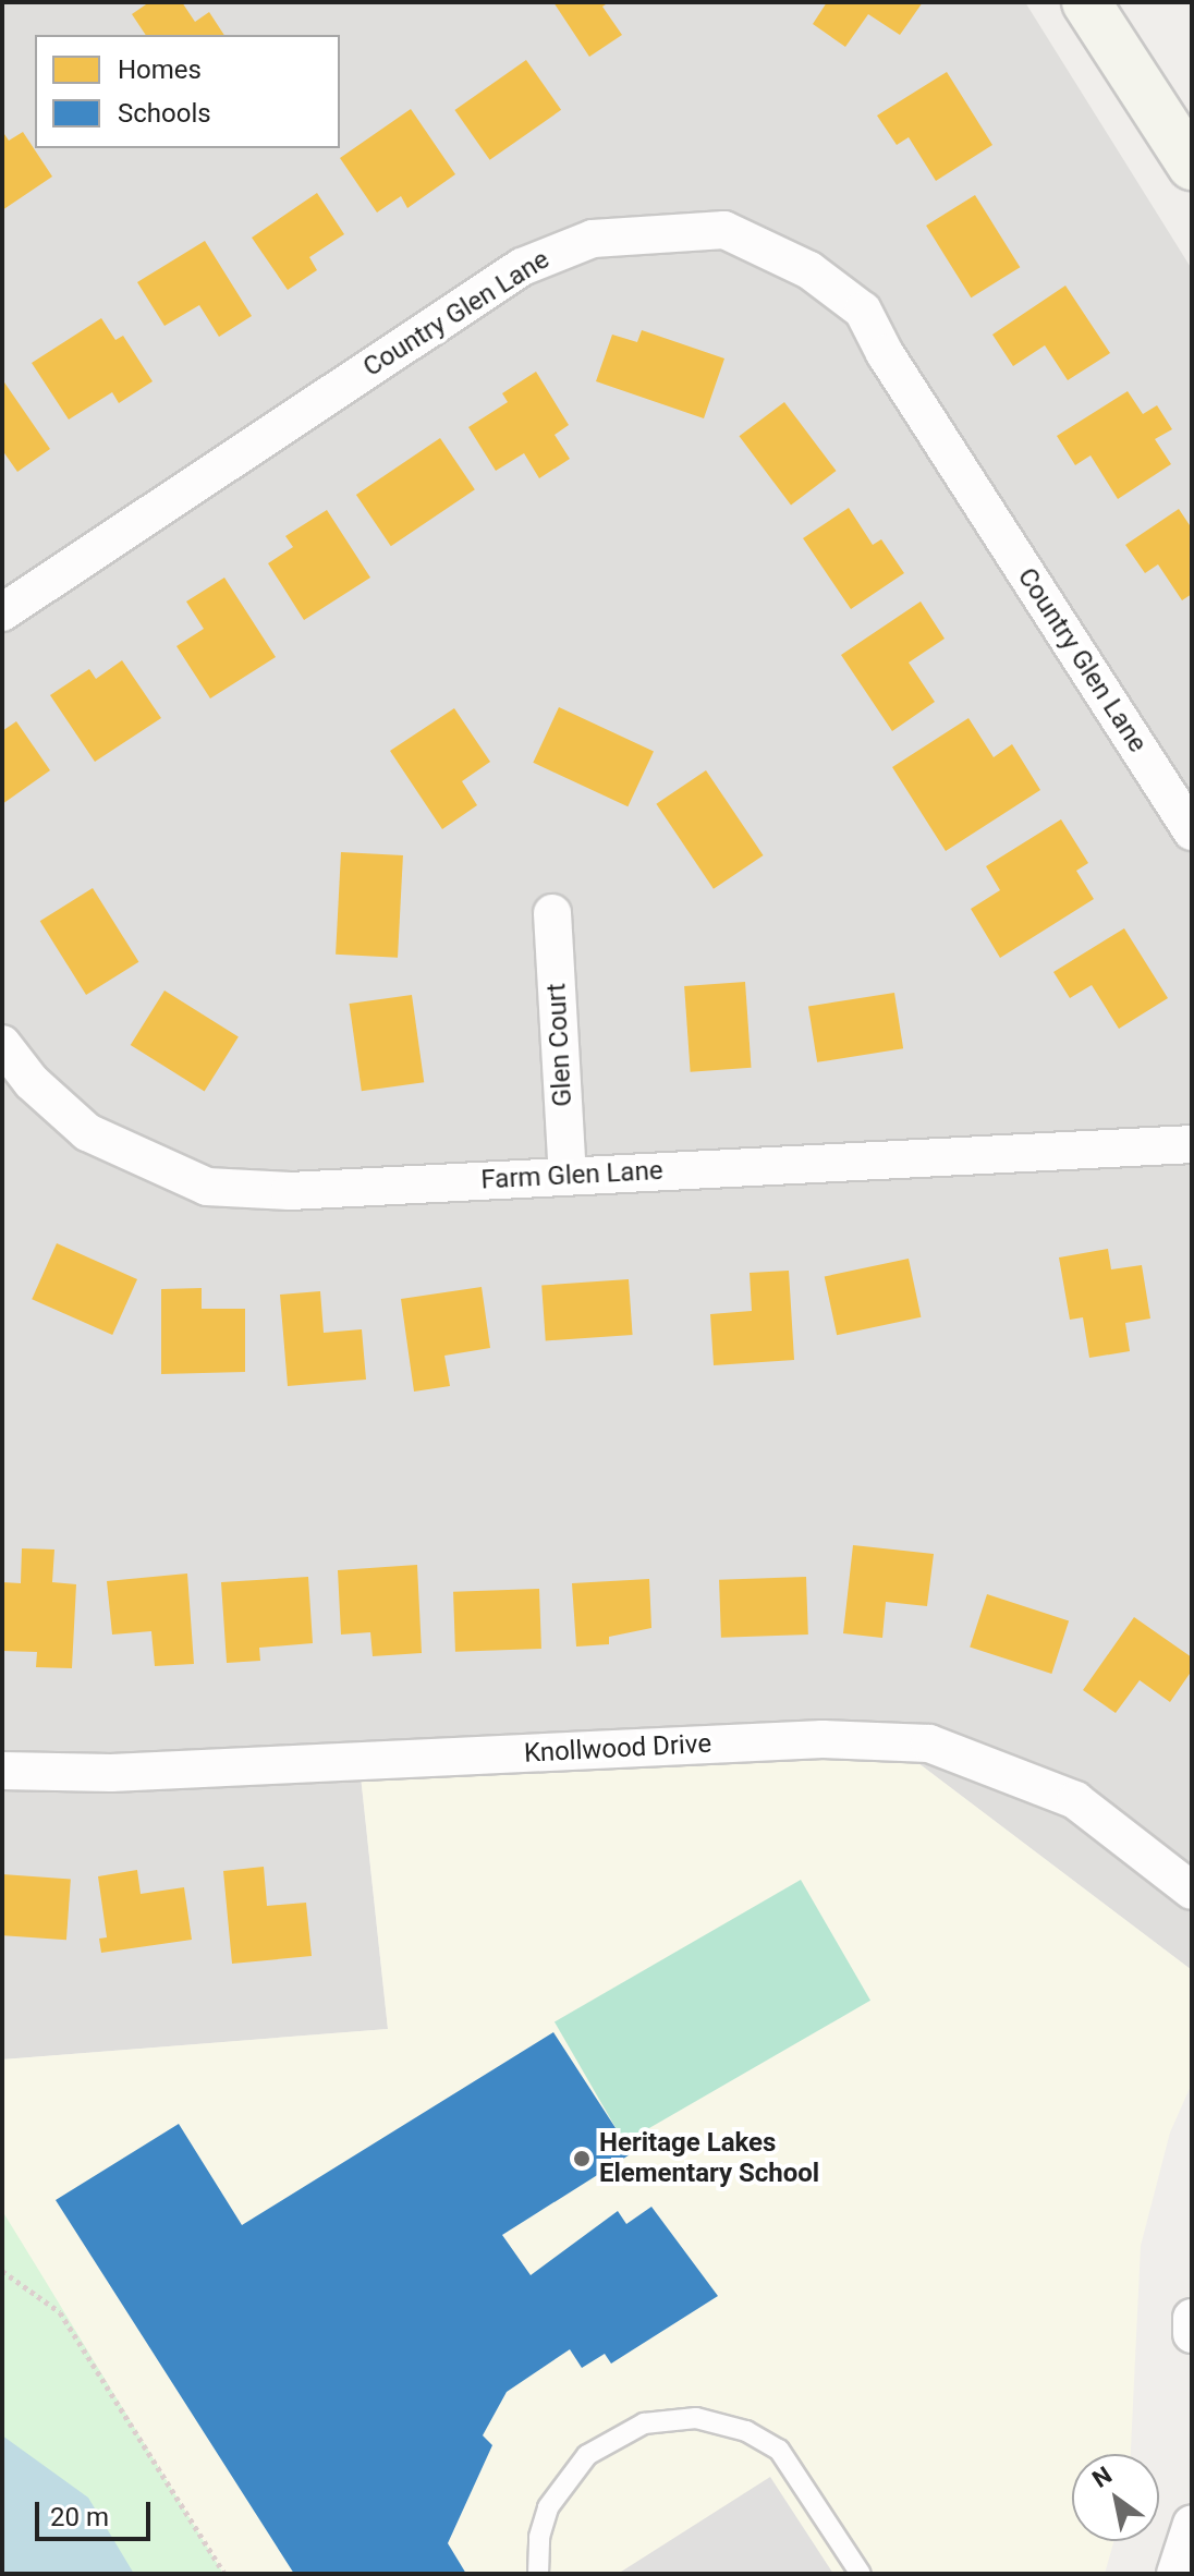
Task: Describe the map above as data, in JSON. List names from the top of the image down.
{
  "streets": {
    "street": [
      "Country Glen Lane",
      "Glen Court",
      "Farm Glen Lane",
      "Knollwood Drive"
    ]
  },
  "crossings": [
    ["Glen Court", "Farm Glen Lane"]
  ],
  "places": ["Heritage Lakes Elementary School"],
  "legend": ["Homes", "Schools"],
  "scale_bar": "20 m",
  "north": "top left"
}
